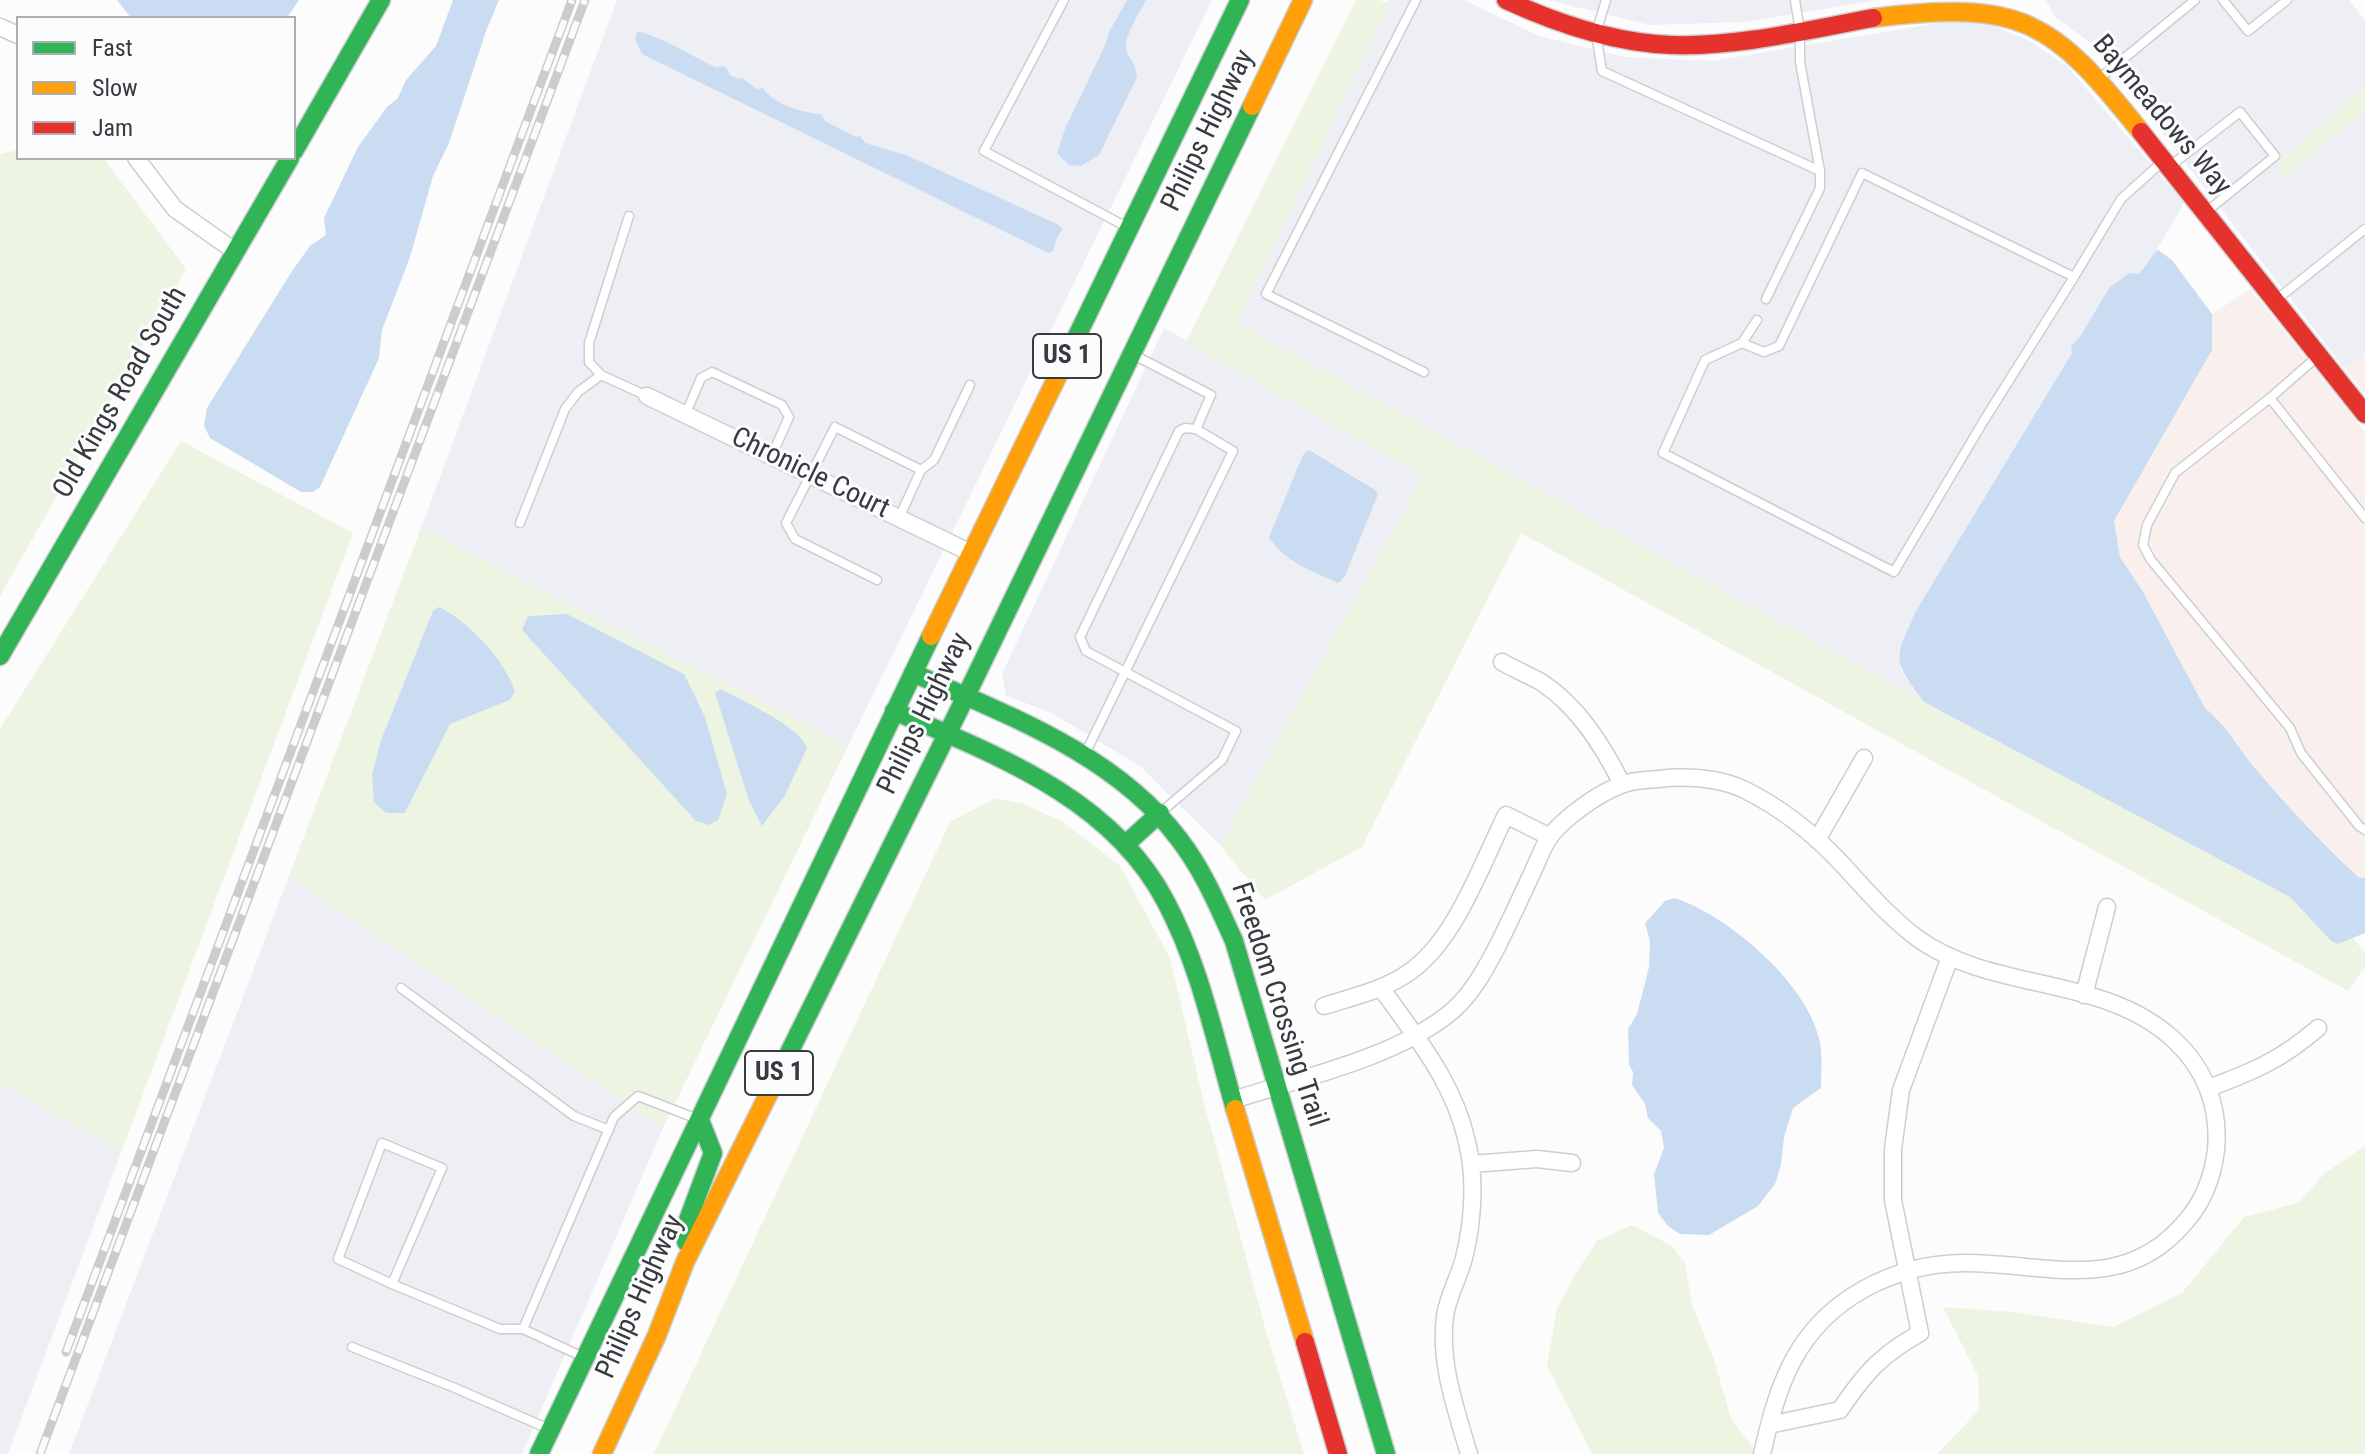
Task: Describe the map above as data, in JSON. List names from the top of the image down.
{
  "streets": {
    "street": [
      "Baymeadows Way",
      "Philips Highway",
      "US 1",
      "Old Kings Road South",
      "Chronicle Court",
      "Freedom Crossing Trail"
    ]
  },
  "crossings": [
    ["Philips Highway", "Chronicle Court"],
    ["Philips Highway", "Freedom Crossing Trail"]
  ],
  "legend": ["Fast", "Slow", "Jam"]
}
